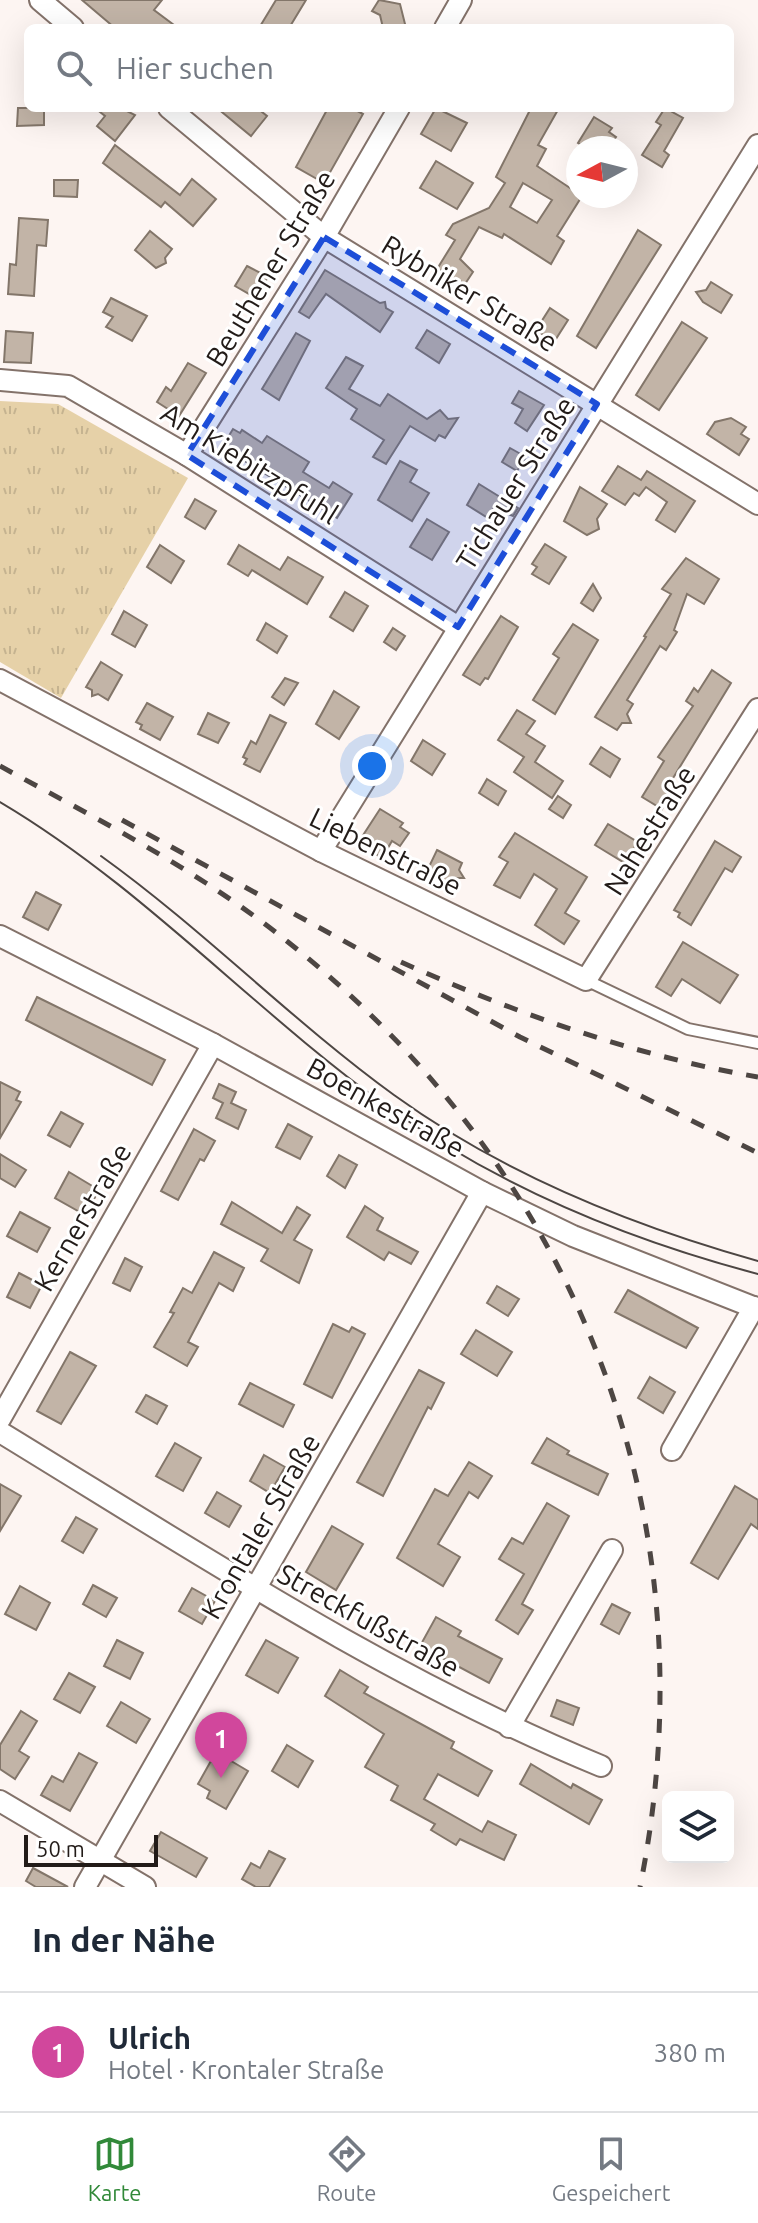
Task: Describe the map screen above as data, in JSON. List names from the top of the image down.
{
  "streets": {
    "street": [
      "Beuthener Straße",
      "Rybniker Straße",
      "Am Kiebitzpfuhl",
      "Tichauer Straße",
      "Nahestraße",
      "Liebenstraße",
      "Boenkestraße",
      "Kernerstraße",
      "Krontaler Straße",
      "Streckfußstraße"
    ]
  },
  "crossings": [
    ["Beuthener Straße", "Rybniker Straße"],
    ["Beuthener Straße", "Am Kiebitzpfuhl"],
    ["Rybniker Straße", "Tichauer Straße"],
    ["Am Kiebitzpfuhl", "Tichauer Straße"],
    ["Tichauer Straße", "Liebenstraße"],
    ["Nahestraße", "Liebenstraße"],
    ["Boenkestraße", "Kernerstraße"],
    ["Boenkestraße", "Krontaler Straße"],
    ["Krontaler Straße", "Streckfußstraße"]
  ],
  "scale_bar": "50 m",
  "north": "left",
  "page": {
    "search": "Hier suchen",
    "pins": "1",
    "scale": "50 m",
    "heading": "In der Nähe",
    "list": [
      {
        "mark": "1",
        "name": "Ulrich",
        "note": "Hotel · Krontaler Straße",
        "value": "380 m"
      }
    ],
    "nav": ["Karte", "Route", "Gespeichert"]
  }
}
